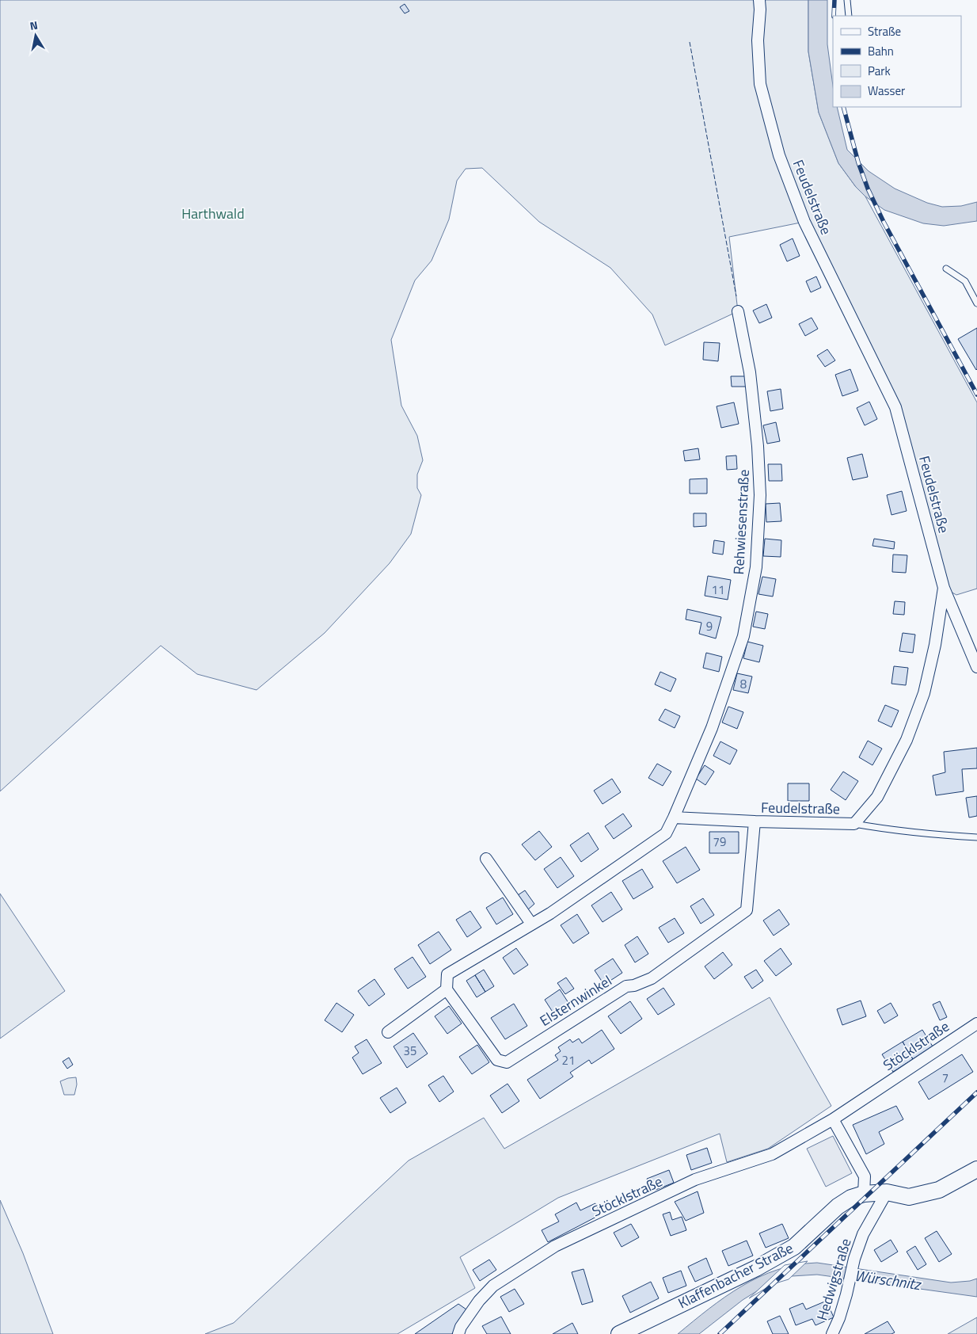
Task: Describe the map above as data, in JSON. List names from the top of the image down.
{
  "streets": {
    "main road": ["Klaffenbacher Straße"],
    "street": [
      "Feudelstraße",
      "Rehwiesenstraße",
      "Elsternwinkel",
      "Stöcklstraße",
      "Hedwigstraße"
    ]
  },
  "crossings": [
    ["Feudelstraße", "Rehwiesenstraße"],
    ["Feudelstraße", "Elsternwinkel"],
    ["Klaffenbacher Straße", "Hedwigstraße"]
  ],
  "water": ["Würschnitz"],
  "parks": ["Harthwald"],
  "house_numbers": [
    "11",
    "9",
    "8",
    "79",
    "35",
    "21",
    "7"
  ],
  "legend": [
    "Straße",
    "Bahn",
    "Park",
    "Wasser"
  ],
  "north": "top"
}
